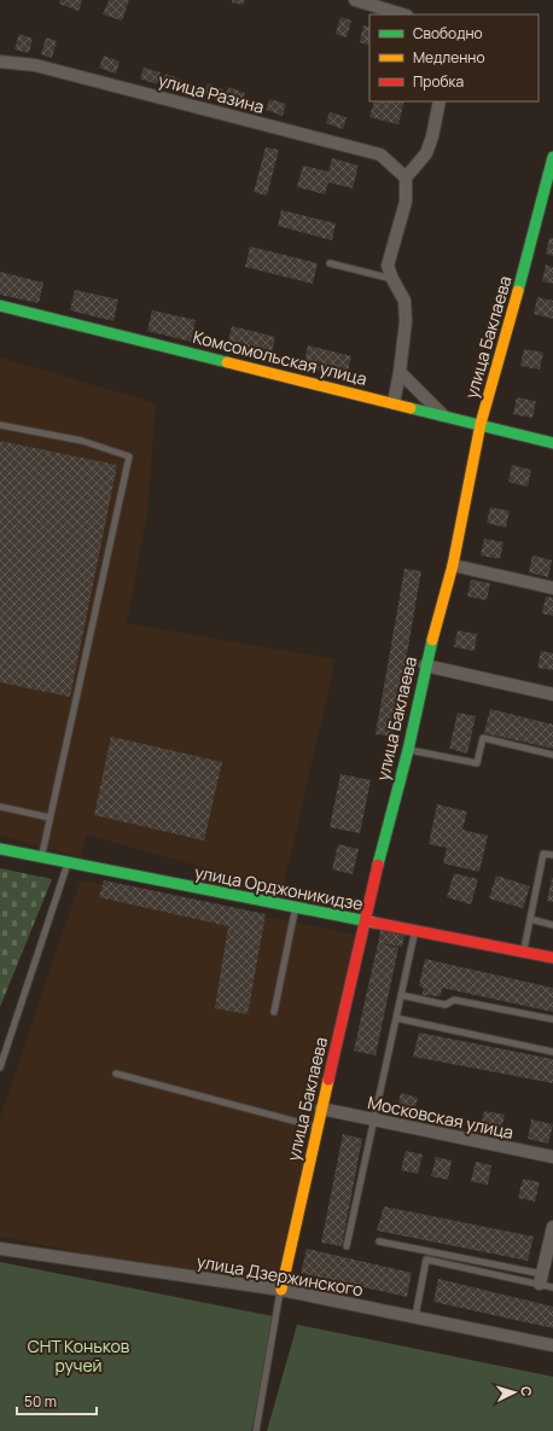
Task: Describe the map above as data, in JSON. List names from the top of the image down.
{
  "streets": {
    "street": [
      "улица Разина",
      "улица Баклаева",
      "Комсомольская улица",
      "улица Орджоникидзе",
      "Московская улица",
      "улица Дзержинского"
    ]
  },
  "crossings": [
    ["улица Баклаева", "Комсомольская улица"],
    ["улица Баклаева", "улица Орджоникидзе"],
    ["улица Баклаева", "Московская улица"],
    ["улица Баклаева", "улица Дзержинского"]
  ],
  "parks": ["СНТ Коньков ручей"],
  "legend": ["Свободно", "Медленно", "Пробка"],
  "scale_bar": "50 m",
  "north": "right"
}
